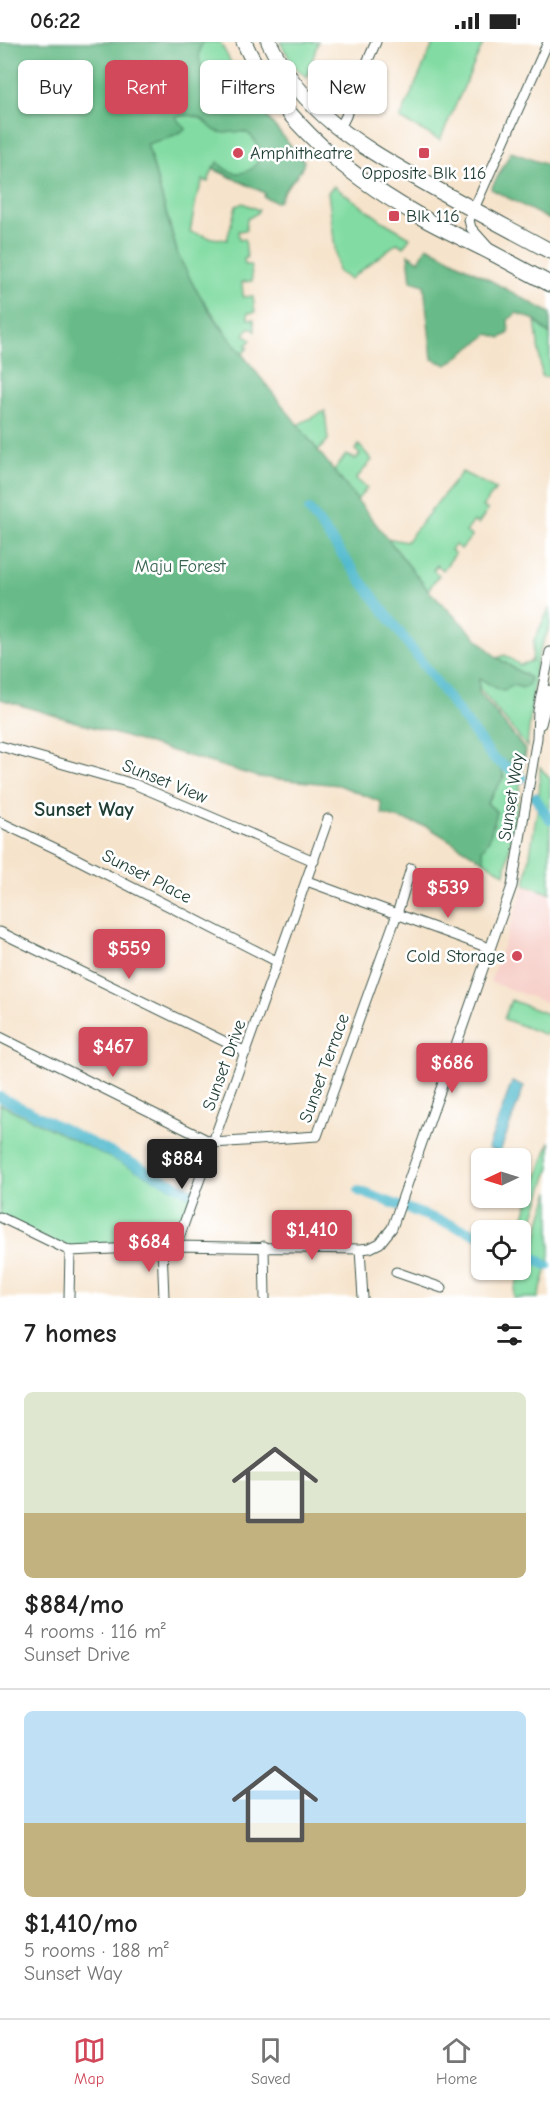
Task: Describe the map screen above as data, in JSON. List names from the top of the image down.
{
  "streets": {
    "street": [
      "Sunset View",
      "Sunset Way",
      "Sunset Place",
      "Sunset Drive",
      "Sunset Terrace"
    ]
  },
  "crossings": [
    ["Sunset View", "Sunset Drive"],
    ["Sunset Way", "Sunset Drive"],
    ["Sunset Place", "Sunset Drive"],
    ["Sunset Drive", "Sunset Terrace"]
  ],
  "districts": ["Sunset Way"],
  "parks": ["Maju Forest"],
  "places": {
    "other": ["Amphitheatre", "Cold Storage"],
    "transit": ["Opposite Blk 116", "Blk 116"]
  },
  "north": "left",
  "page": {
    "status": "06:22",
    "chip": [
      "Buy",
      "Rent",
      "Filters",
      "New"
    ],
    "price": [
      "$539",
      "$559",
      "$467",
      "$686",
      "$884",
      "$1,410",
      "$684"
    ],
    "heading": "7 homes",
    "list": [
      {
        "name": "$884/mo",
        "note": "4 rooms · 116 m² · Sunset Drive"
      },
      {
        "name": "$1,410/mo",
        "note": "5 rooms · 188 m² · Sunset Way"
      }
    ],
    "tabs": ["Map", "Saved", "Home"]
  }
}
